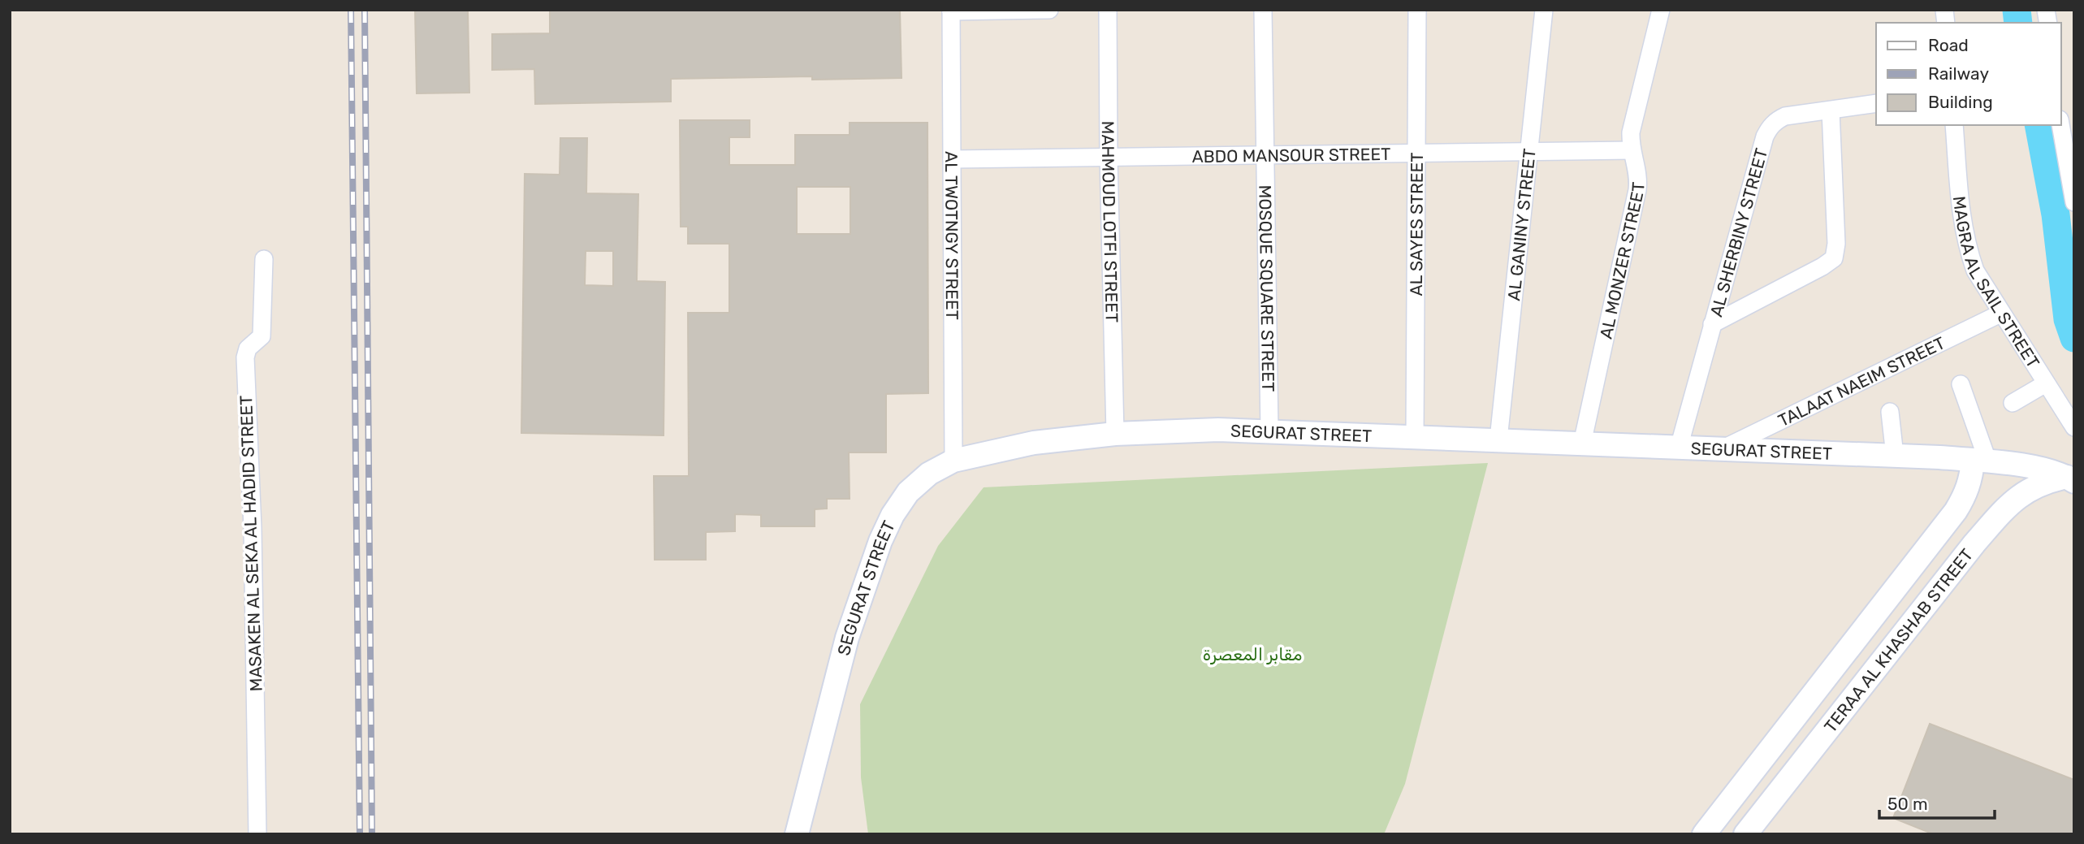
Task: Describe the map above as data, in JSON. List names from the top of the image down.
{
  "streets": {
    "street": [
      "ABDO MANSOUR STREET",
      "MAHMOUD LOTFI STREET",
      "AL SAYES STREET",
      "AL GANINY STREET",
      "AL SHERBINY STREET",
      "AL TWOTNGY STREET",
      "AL MONZER STREET",
      "MAGRA AL SAIL STREET",
      "MOSQUE SQUARE STREET",
      "TALAAT NAEIM STREET",
      "SEGURAT STREET",
      "MASAKEN AL SEKA AL HADID STREET",
      "TERAA AL KHASHAB STREET"
    ]
  },
  "crossings": [
    ["ABDO MANSOUR STREET", "MAHMOUD LOTFI STREET"],
    ["ABDO MANSOUR STREET", "AL SAYES STREET"],
    ["ABDO MANSOUR STREET", "AL GANINY STREET"],
    ["ABDO MANSOUR STREET", "AL TWOTNGY STREET"],
    ["ABDO MANSOUR STREET", "AL MONZER STREET"],
    ["ABDO MANSOUR STREET", "MOSQUE SQUARE STREET"],
    ["MAHMOUD LOTFI STREET", "SEGURAT STREET"],
    ["AL SAYES STREET", "SEGURAT STREET"],
    ["AL GANINY STREET", "SEGURAT STREET"],
    ["AL SHERBINY STREET", "SEGURAT STREET"],
    ["AL TWOTNGY STREET", "SEGURAT STREET"],
    ["AL MONZER STREET", "SEGURAT STREET"],
    ["MAGRA AL SAIL STREET", "TALAAT NAEIM STREET"],
    ["MOSQUE SQUARE STREET", "SEGURAT STREET"],
    ["TALAAT NAEIM STREET", "SEGURAT STREET"],
    ["SEGURAT STREET", "TERAA AL KHASHAB STREET"]
  ],
  "parks": ["مقابر المعصرة"],
  "legend": ["Road", "Railway", "Building"],
  "scale_bar": "50 m"
}
